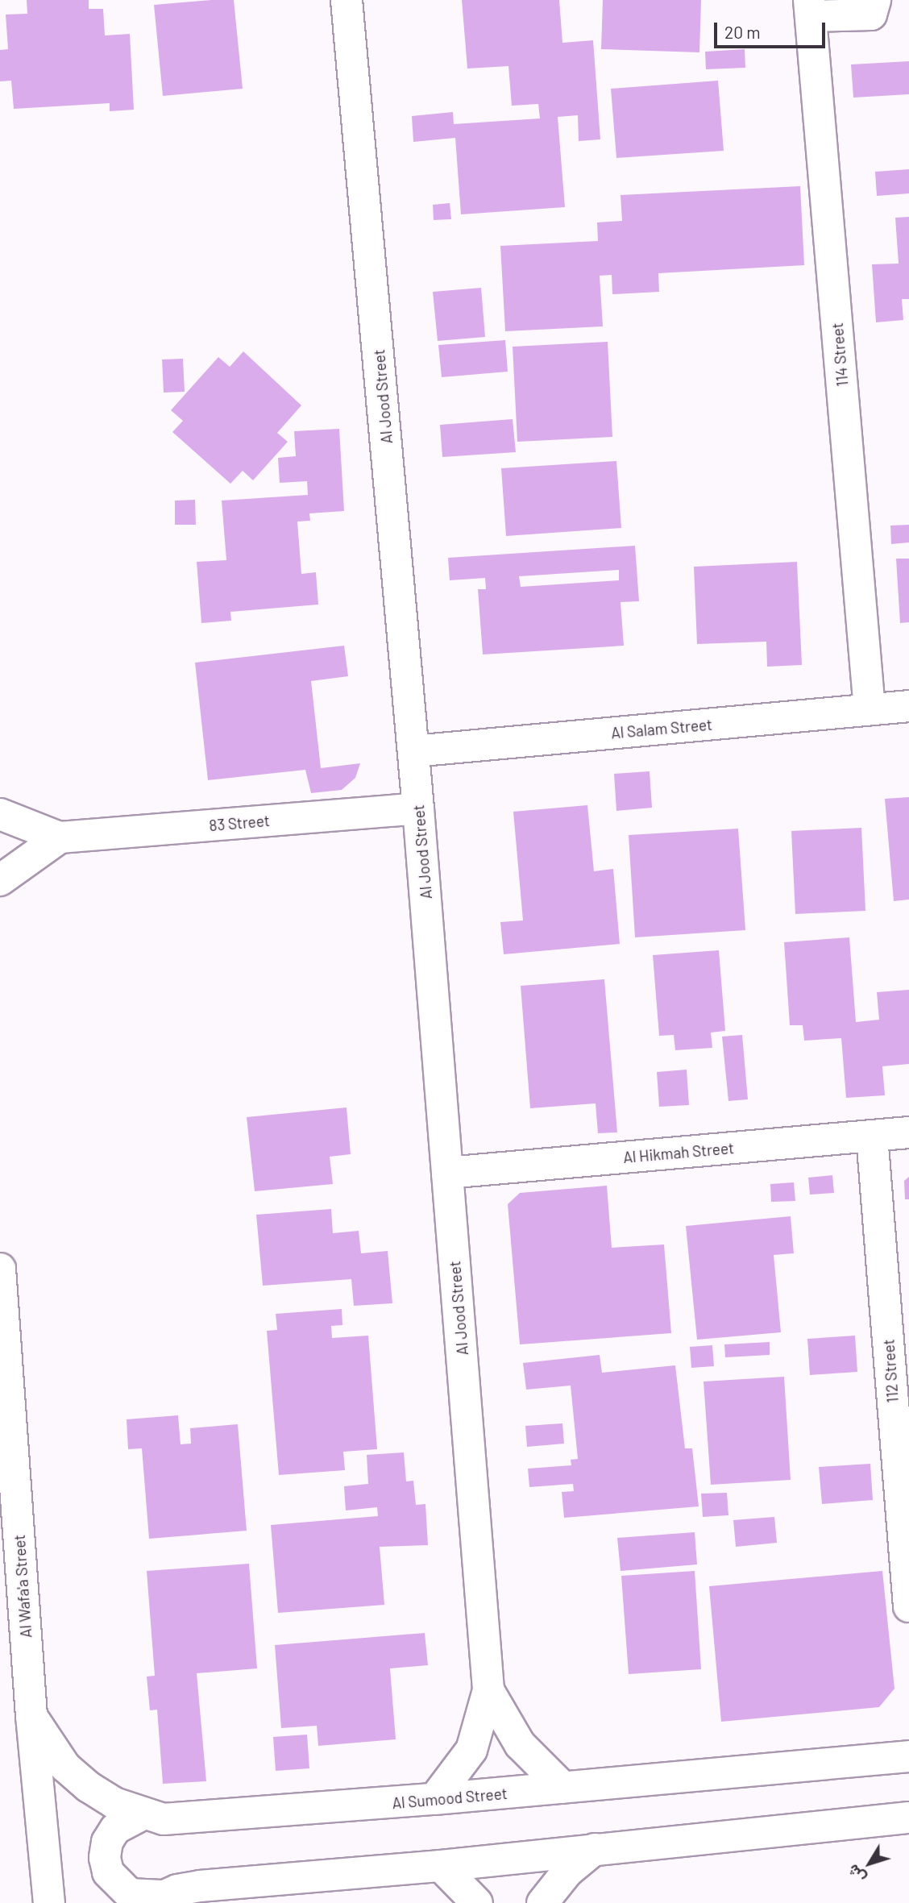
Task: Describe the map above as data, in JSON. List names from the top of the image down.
{
  "streets": {
    "street": [
      "114 Street",
      "Al Jood Street",
      "Al Salam Street",
      "83 Street",
      "Al Hikmah Street",
      "112 Street",
      "Al Wafa'a Street",
      "Al Sumood Street"
    ]
  },
  "crossings": [
    ["114 Street", "Al Salam Street"],
    ["Al Jood Street", "Al Salam Street"],
    ["Al Jood Street", "83 Street"],
    ["Al Jood Street", "Al Hikmah Street"],
    ["Al Jood Street", "Al Sumood Street"],
    ["Al Hikmah Street", "112 Street"],
    ["Al Wafa'a Street", "Al Sumood Street"]
  ],
  "scale_bar": "20 m",
  "north": "bottom left"
}
